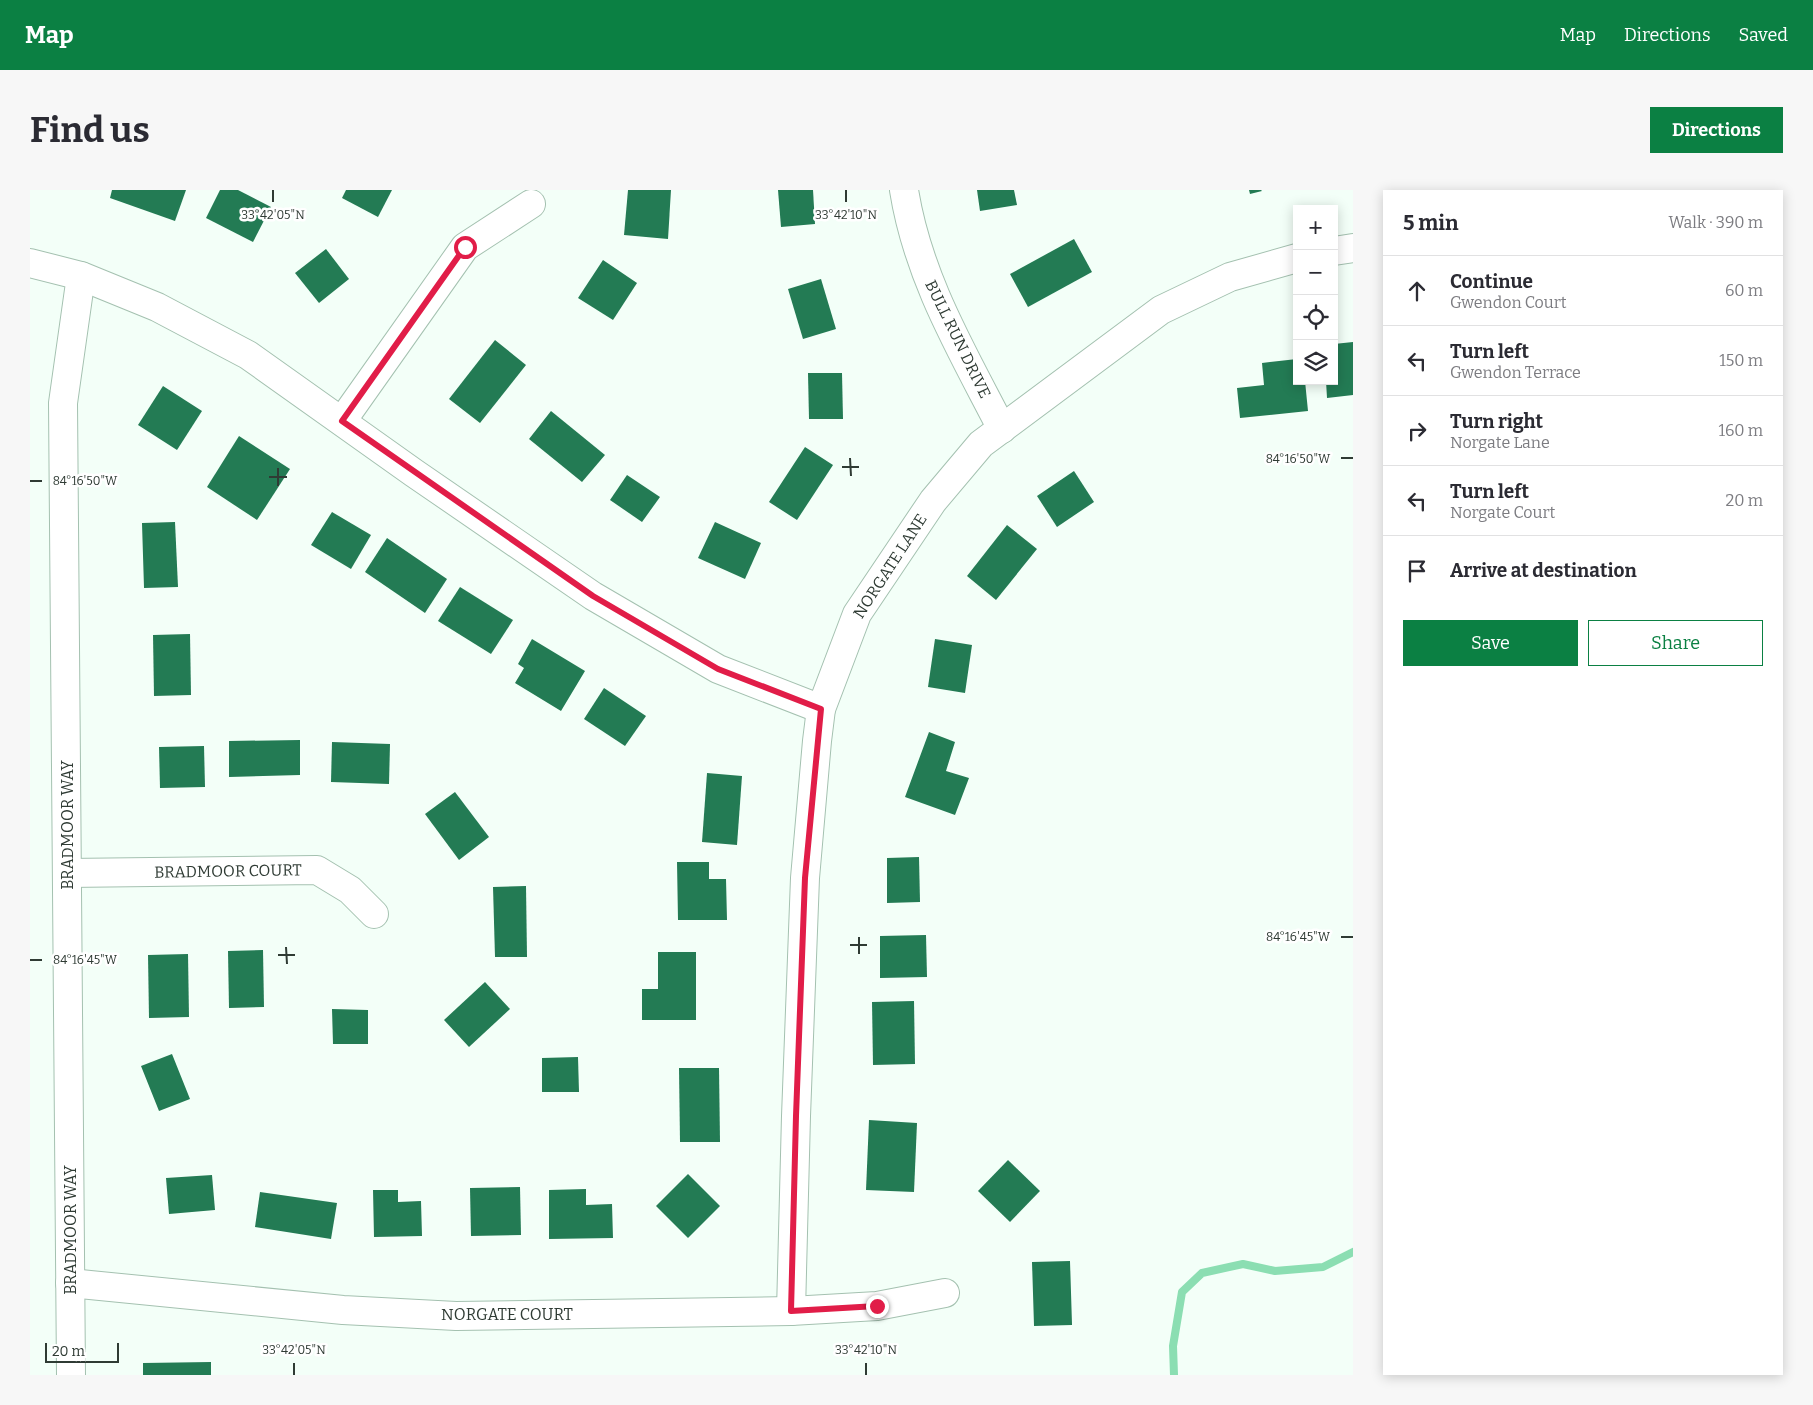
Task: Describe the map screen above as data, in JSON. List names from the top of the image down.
{
  "streets": {
    "street": [
      "BULL RUN DRIVE",
      "NORGATE LANE",
      "BRADMOOR WAY",
      "BRADMOOR COURT",
      "NORGATE COURT"
    ]
  },
  "crossings": [
    ["BULL RUN DRIVE", "NORGATE LANE"],
    ["NORGATE LANE", "NORGATE COURT"],
    ["BRADMOOR WAY", "BRADMOOR COURT"],
    ["BRADMOOR WAY", "NORGATE COURT"]
  ],
  "scale_bar": "20 m",
  "page": {
    "header": "Map",
    "nav": ["Map", "Directions", "Saved"],
    "buttons": [
      "Directions",
      ["Save", "Share"]
    ],
    "title": "Find us",
    "heading": ["5 min", "Walk · 390 m"],
    "map_buttons": ["+", "−"],
    "list": [
      ["Continue", "Gwendon Court", "60 m"],
      ["Turn left", "Gwendon Terrace", "150 m"],
      ["Turn right", "Norgate Lane", "160 m"],
      ["Turn left", "Norgate Court", "20 m"],
      "Arrive at destination"
    ],
    "scale": "20 m"
  },
  "coordinates": [
    "33°42'05\"N",
    "33°42'10\"N",
    "84°16'50\"W",
    "84°16'45\"W"
  ]
}
